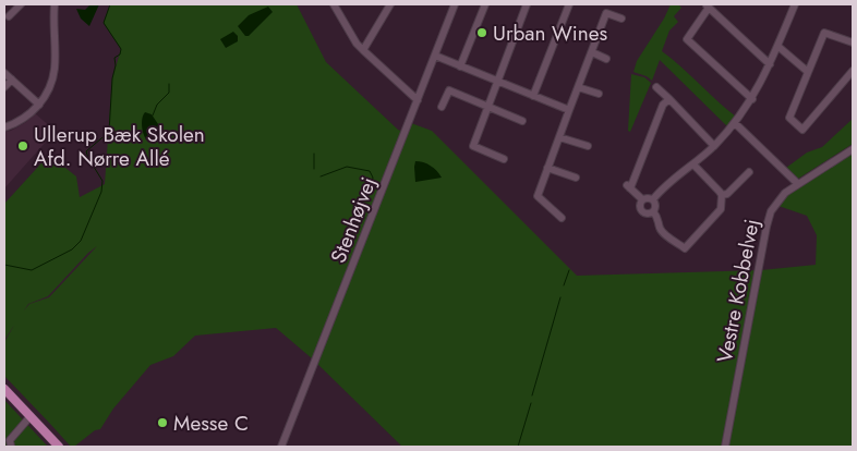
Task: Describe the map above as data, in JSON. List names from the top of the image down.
{
  "streets": {
    "street": ["Stenhøjvej", "Vestre Kobbelvej"]
  },
  "places": ["Urban Wines", "Ullerup Bæk Skolen Afd. Nørre Allé", "Messe C"]
}
